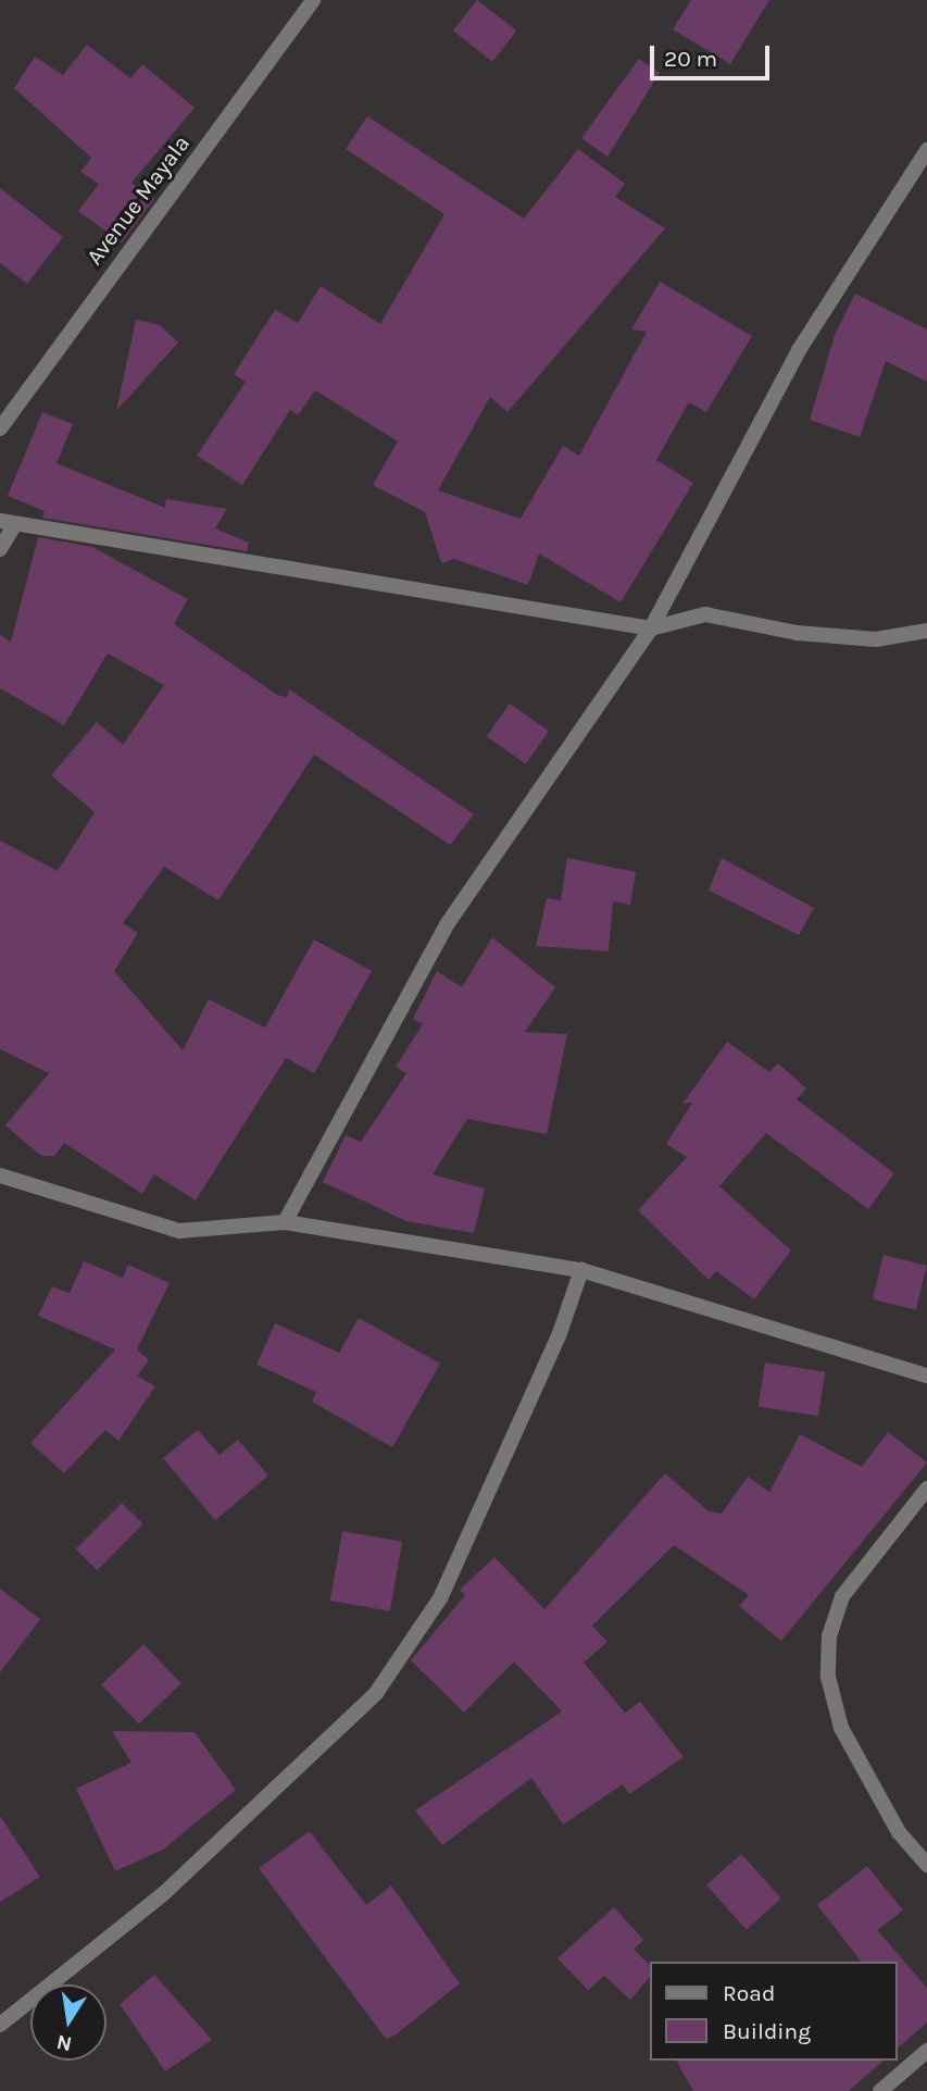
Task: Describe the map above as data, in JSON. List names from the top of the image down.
{
  "streets": {
    "street": ["Avenue Mayala"]
  },
  "legend": ["Road", "Building"],
  "scale_bar": "20 m",
  "north": "bottom"
}
